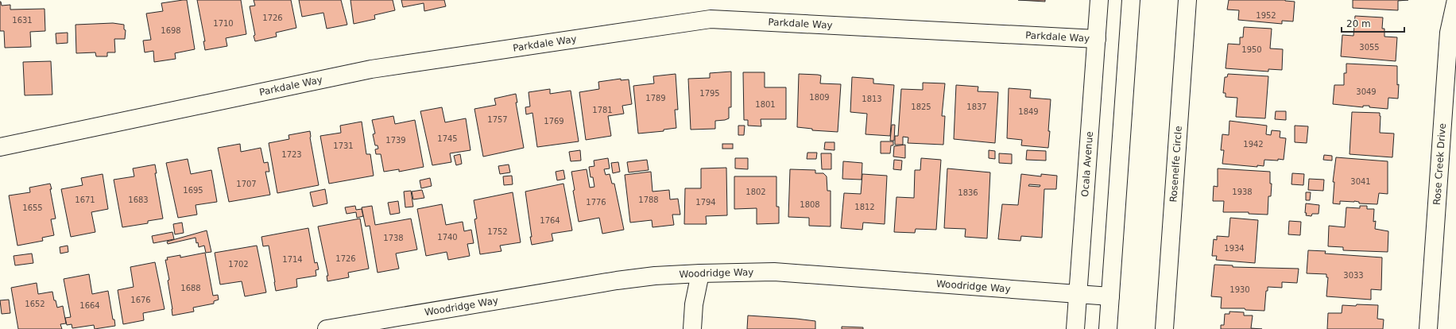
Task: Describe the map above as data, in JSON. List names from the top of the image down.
{
  "streets": {
    "street": [
      "Parkdale Way",
      "Ocala Avenue",
      "Rosenelfe Circle",
      "Rose Creek Drive",
      "Woodridge Way"
    ]
  },
  "crossings": [
    ["Parkdale Way", "Ocala Avenue"],
    ["Ocala Avenue", "Woodridge Way"]
  ],
  "house_numbers": [
    "1952",
    "1726",
    "1631",
    "1710",
    "1698",
    "3055",
    "1950",
    "3049",
    "1795",
    "1809",
    "1789",
    "1813",
    "1801",
    "1825",
    "1837",
    "1781",
    "1849",
    "1757",
    "1769",
    "1745",
    "1739",
    "1942",
    "1731",
    "1723",
    "3041",
    "1707",
    "1695",
    "1802",
    "1938",
    "1836",
    "1671",
    "1683",
    "1788",
    "1776",
    "1794",
    "1808",
    "1812",
    "1655",
    "1764",
    "1752",
    "1740",
    "1738",
    "1934",
    "1726",
    "1714",
    "1702",
    "3033",
    "1688",
    "1930",
    "1676",
    "1652",
    "1664"
  ],
  "scale_bar": "20 m"
}
